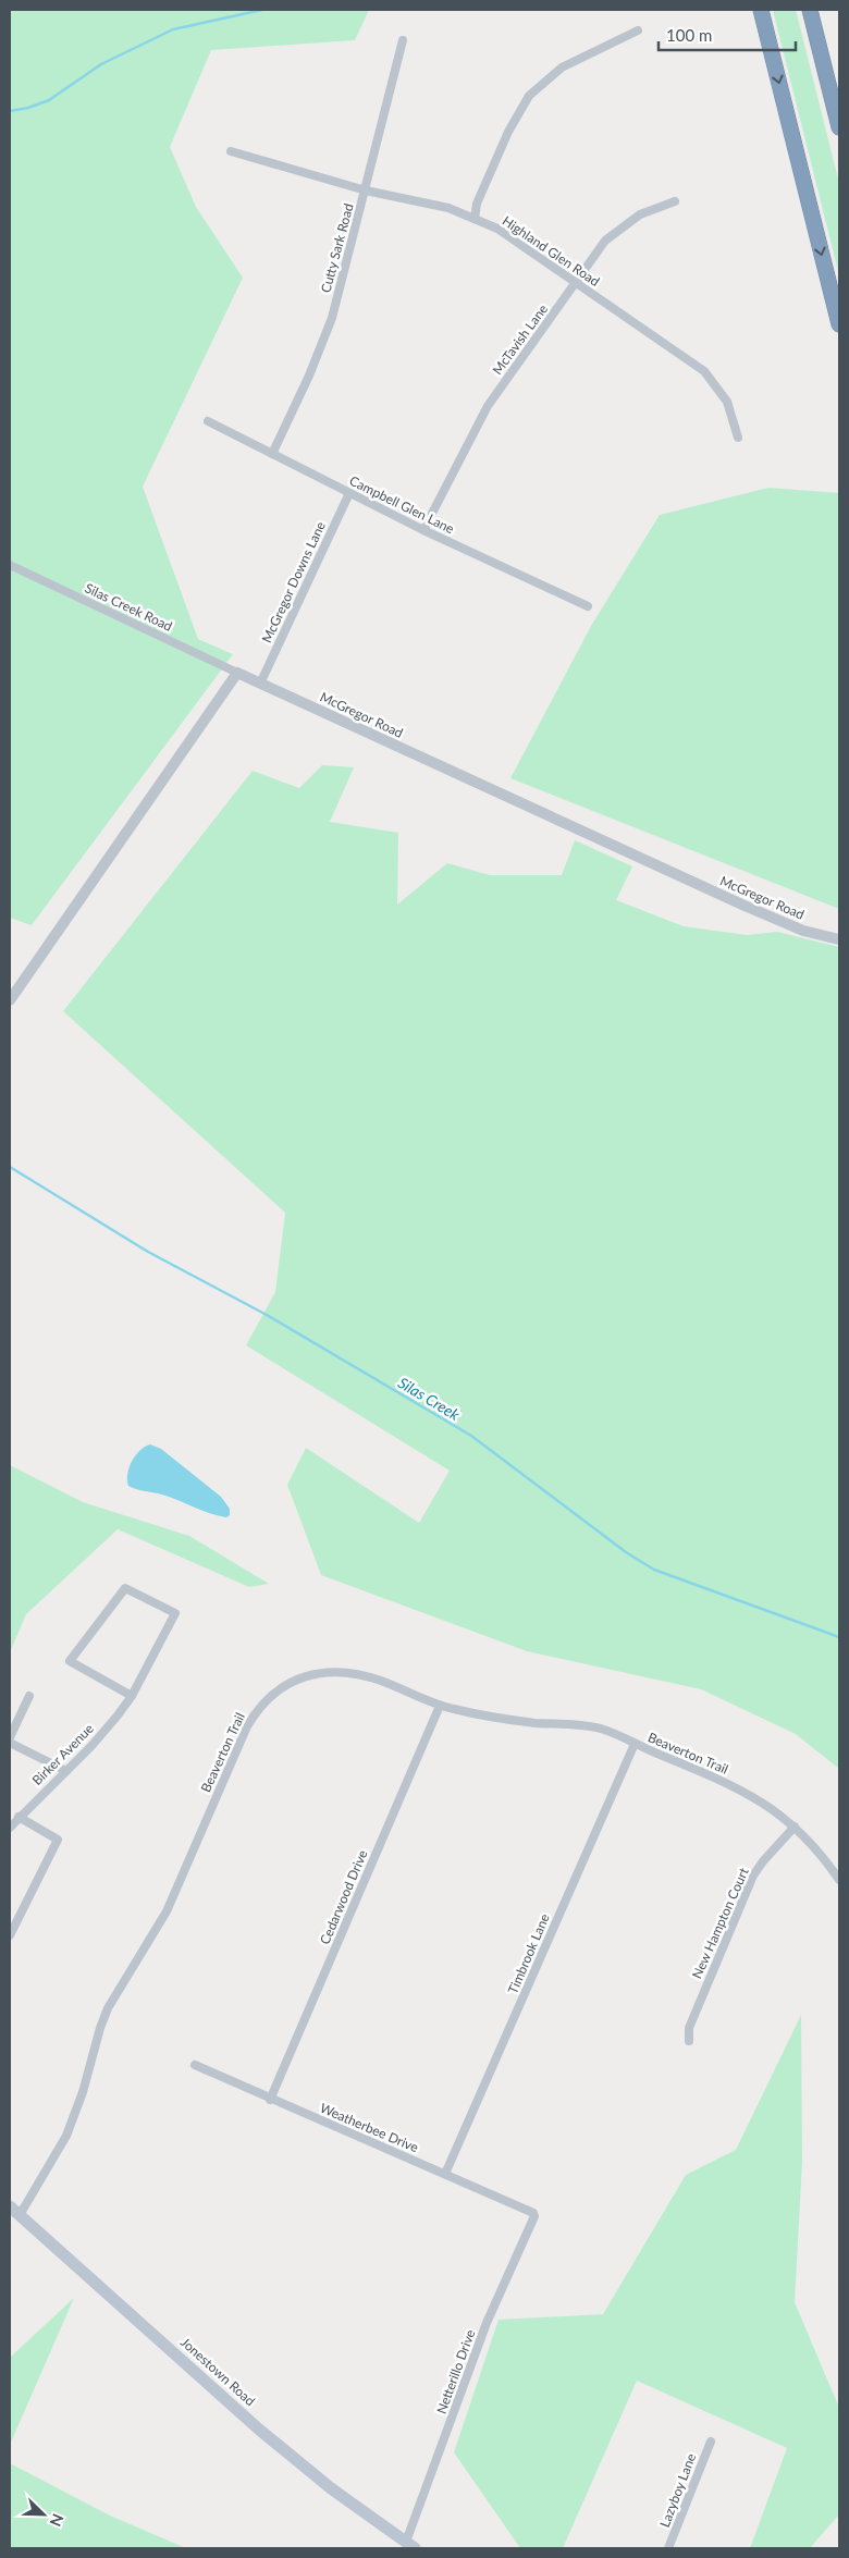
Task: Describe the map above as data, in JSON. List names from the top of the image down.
{
  "streets": {
    "main road": ["Jonestown Road"],
    "street": [
      "Cutty Sark Road",
      "Highland Glen Road",
      "McTavish Lane",
      "Campbell Glen Lane",
      "McGregor Downs Lane",
      "Silas Creek Road",
      "McGregor Road",
      "Beaverton Trail",
      "Birker Avenue",
      "Cedarwood Drive",
      "New Hampton Court",
      "Timbrook Lane",
      "Weatherbee Drive",
      "Netterillo Drive",
      "Lazyboy Lane"
    ]
  },
  "crossings": [
    ["Cutty Sark Road", "Highland Glen Road"],
    ["Cutty Sark Road", "Campbell Glen Lane"],
    ["Highland Glen Road", "McTavish Lane"],
    ["McTavish Lane", "Campbell Glen Lane"],
    ["Campbell Glen Lane", "McGregor Downs Lane"],
    ["McGregor Downs Lane", "McGregor Road"],
    ["Silas Creek Road", "McGregor Road"],
    ["Beaverton Trail", "Cedarwood Drive"],
    ["Beaverton Trail", "New Hampton Court"],
    ["Beaverton Trail", "Timbrook Lane"],
    ["Beaverton Trail", "Jonestown Road"],
    ["Cedarwood Drive", "Weatherbee Drive"],
    ["Timbrook Lane", "Weatherbee Drive"],
    ["Weatherbee Drive", "Netterillo Drive"],
    ["Jonestown Road", "Netterillo Drive"]
  ],
  "water": ["Silas Creek"],
  "scale_bar": "100 m",
  "north": "bottom right"
}
